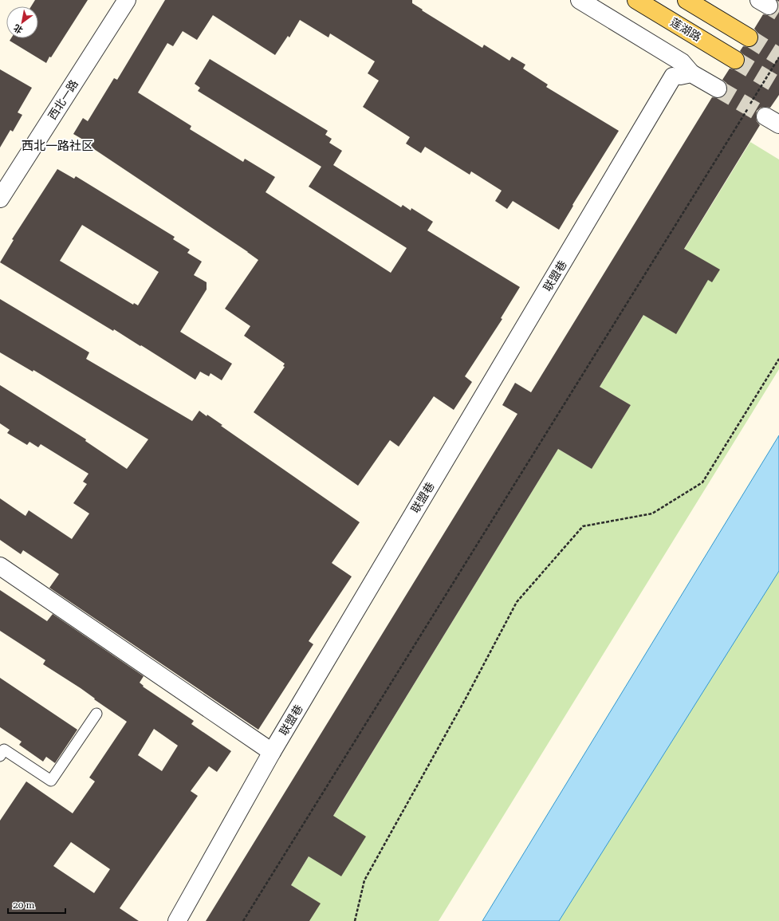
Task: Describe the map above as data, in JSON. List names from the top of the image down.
{
  "streets": {
    "main road": ["莲湖路"],
    "street": ["西北一路", "联盟巷"]
  },
  "districts": ["西北一路社区"],
  "scale_bar": "20 m",
  "north": "bottom left"
}
